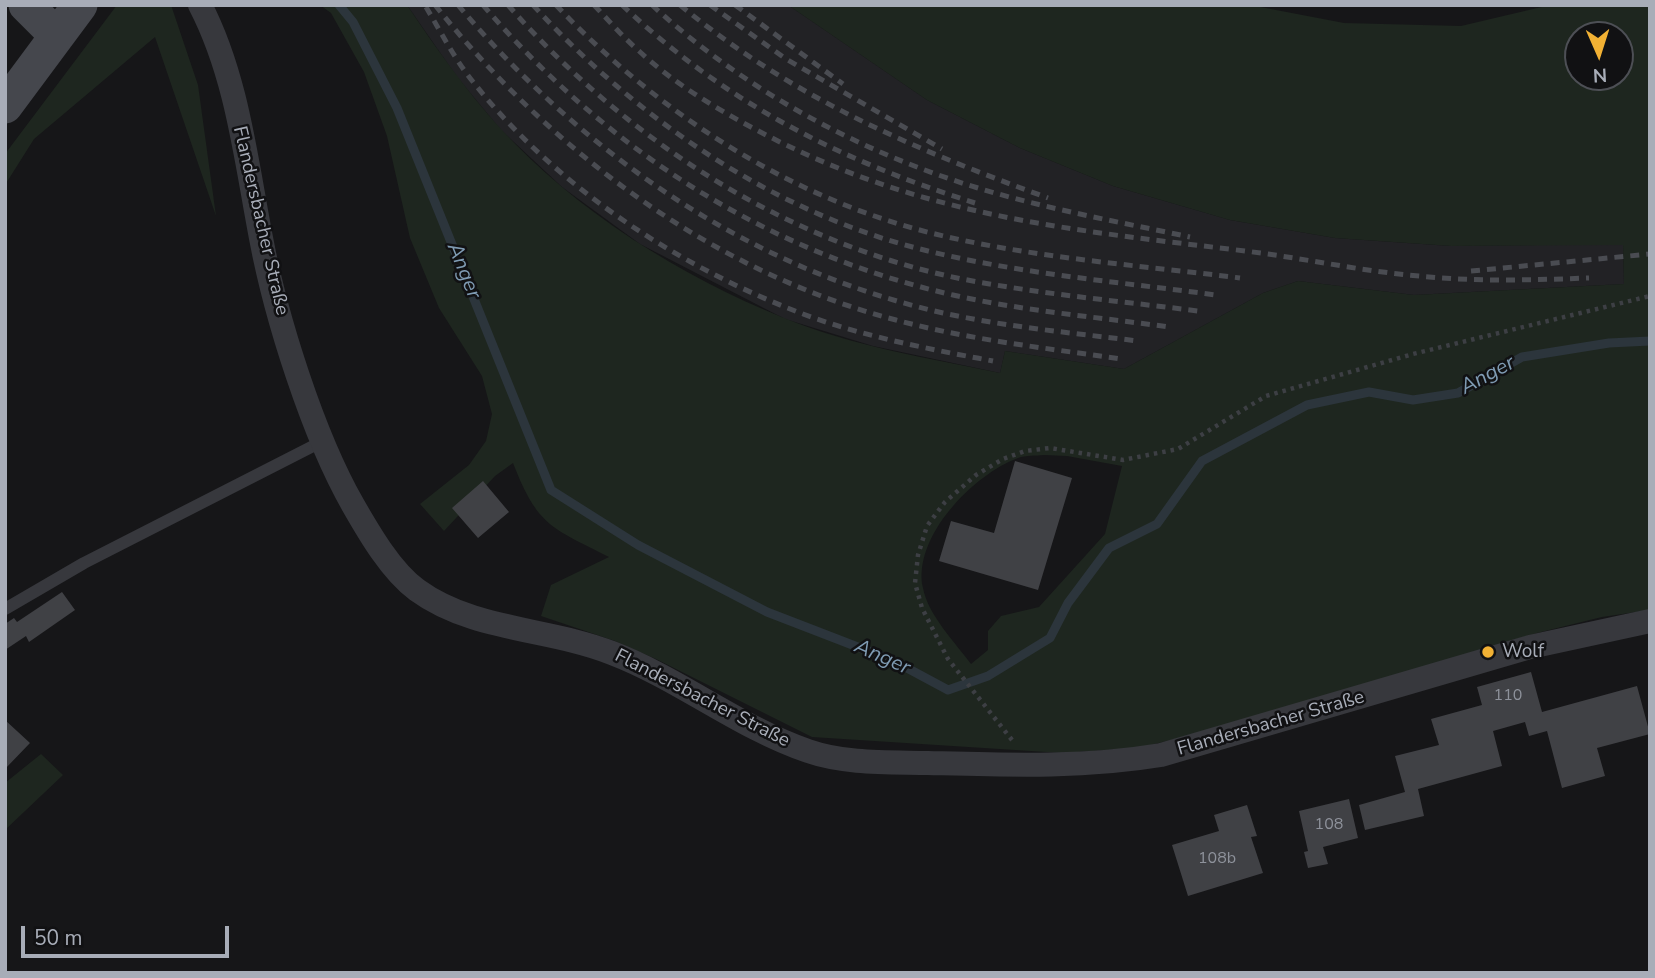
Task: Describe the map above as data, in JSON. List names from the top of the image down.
{
  "streets": {
    "street": ["Flandersbacher Straße"]
  },
  "water": ["Anger"],
  "places": ["Wolf"],
  "house_numbers": ["110", "108", "108b"],
  "scale_bar": "50 m",
  "north": "bottom"
}
